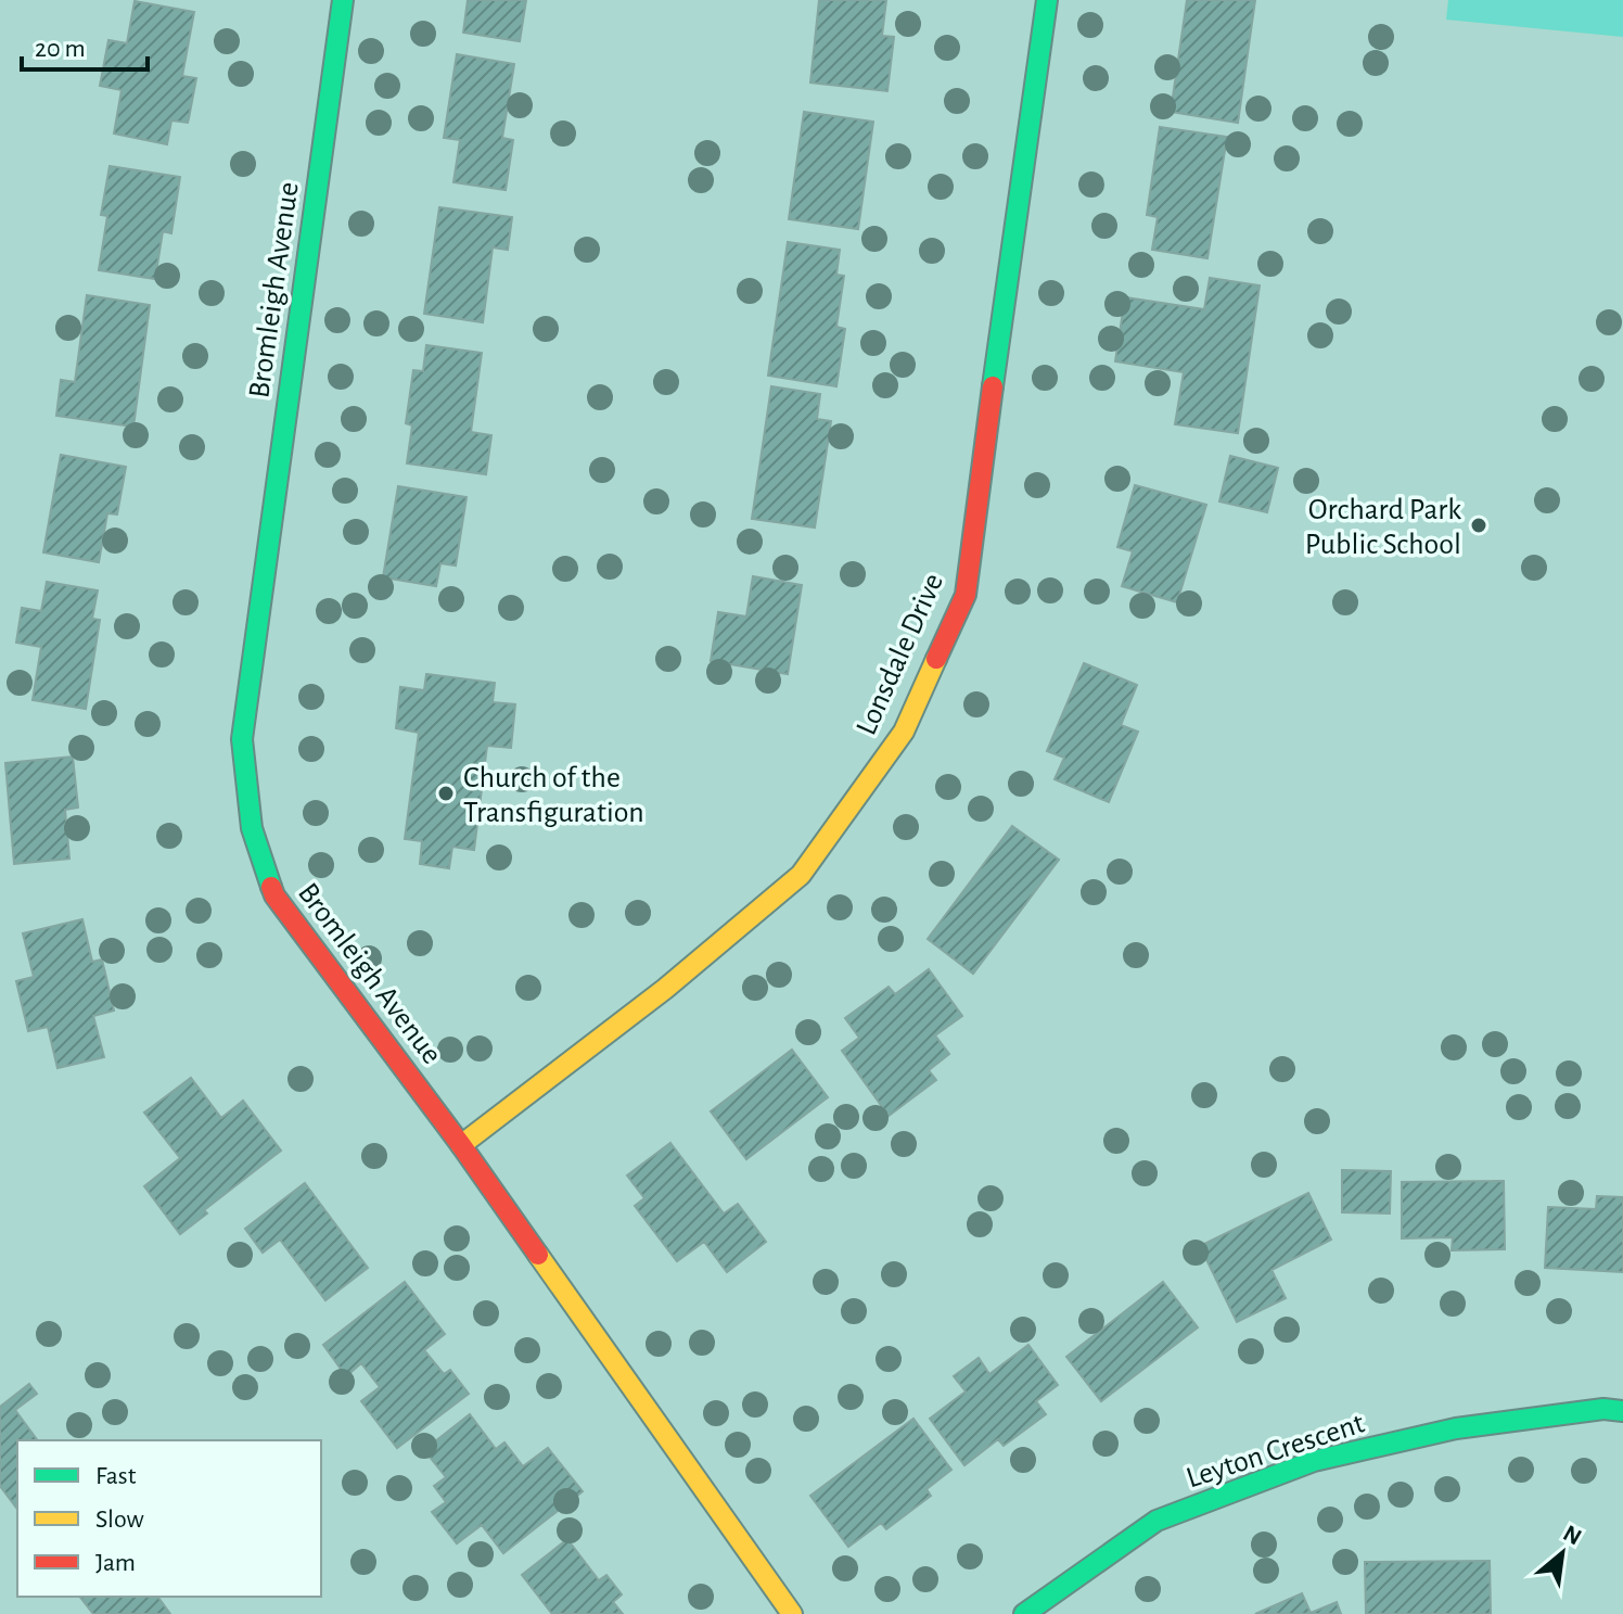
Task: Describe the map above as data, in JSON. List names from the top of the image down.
{
  "streets": {
    "street": ["Bromleigh Avenue", "Lonsdale Drive", "Leyton Crescent"]
  },
  "crossings": [
    ["Bromleigh Avenue", "Lonsdale Drive"]
  ],
  "places": ["Orchard Park Public School", "Church of the Transfiguration"],
  "legend": ["Fast", "Slow", "Jam"],
  "scale_bar": "20 m",
  "north": "top right"
}
